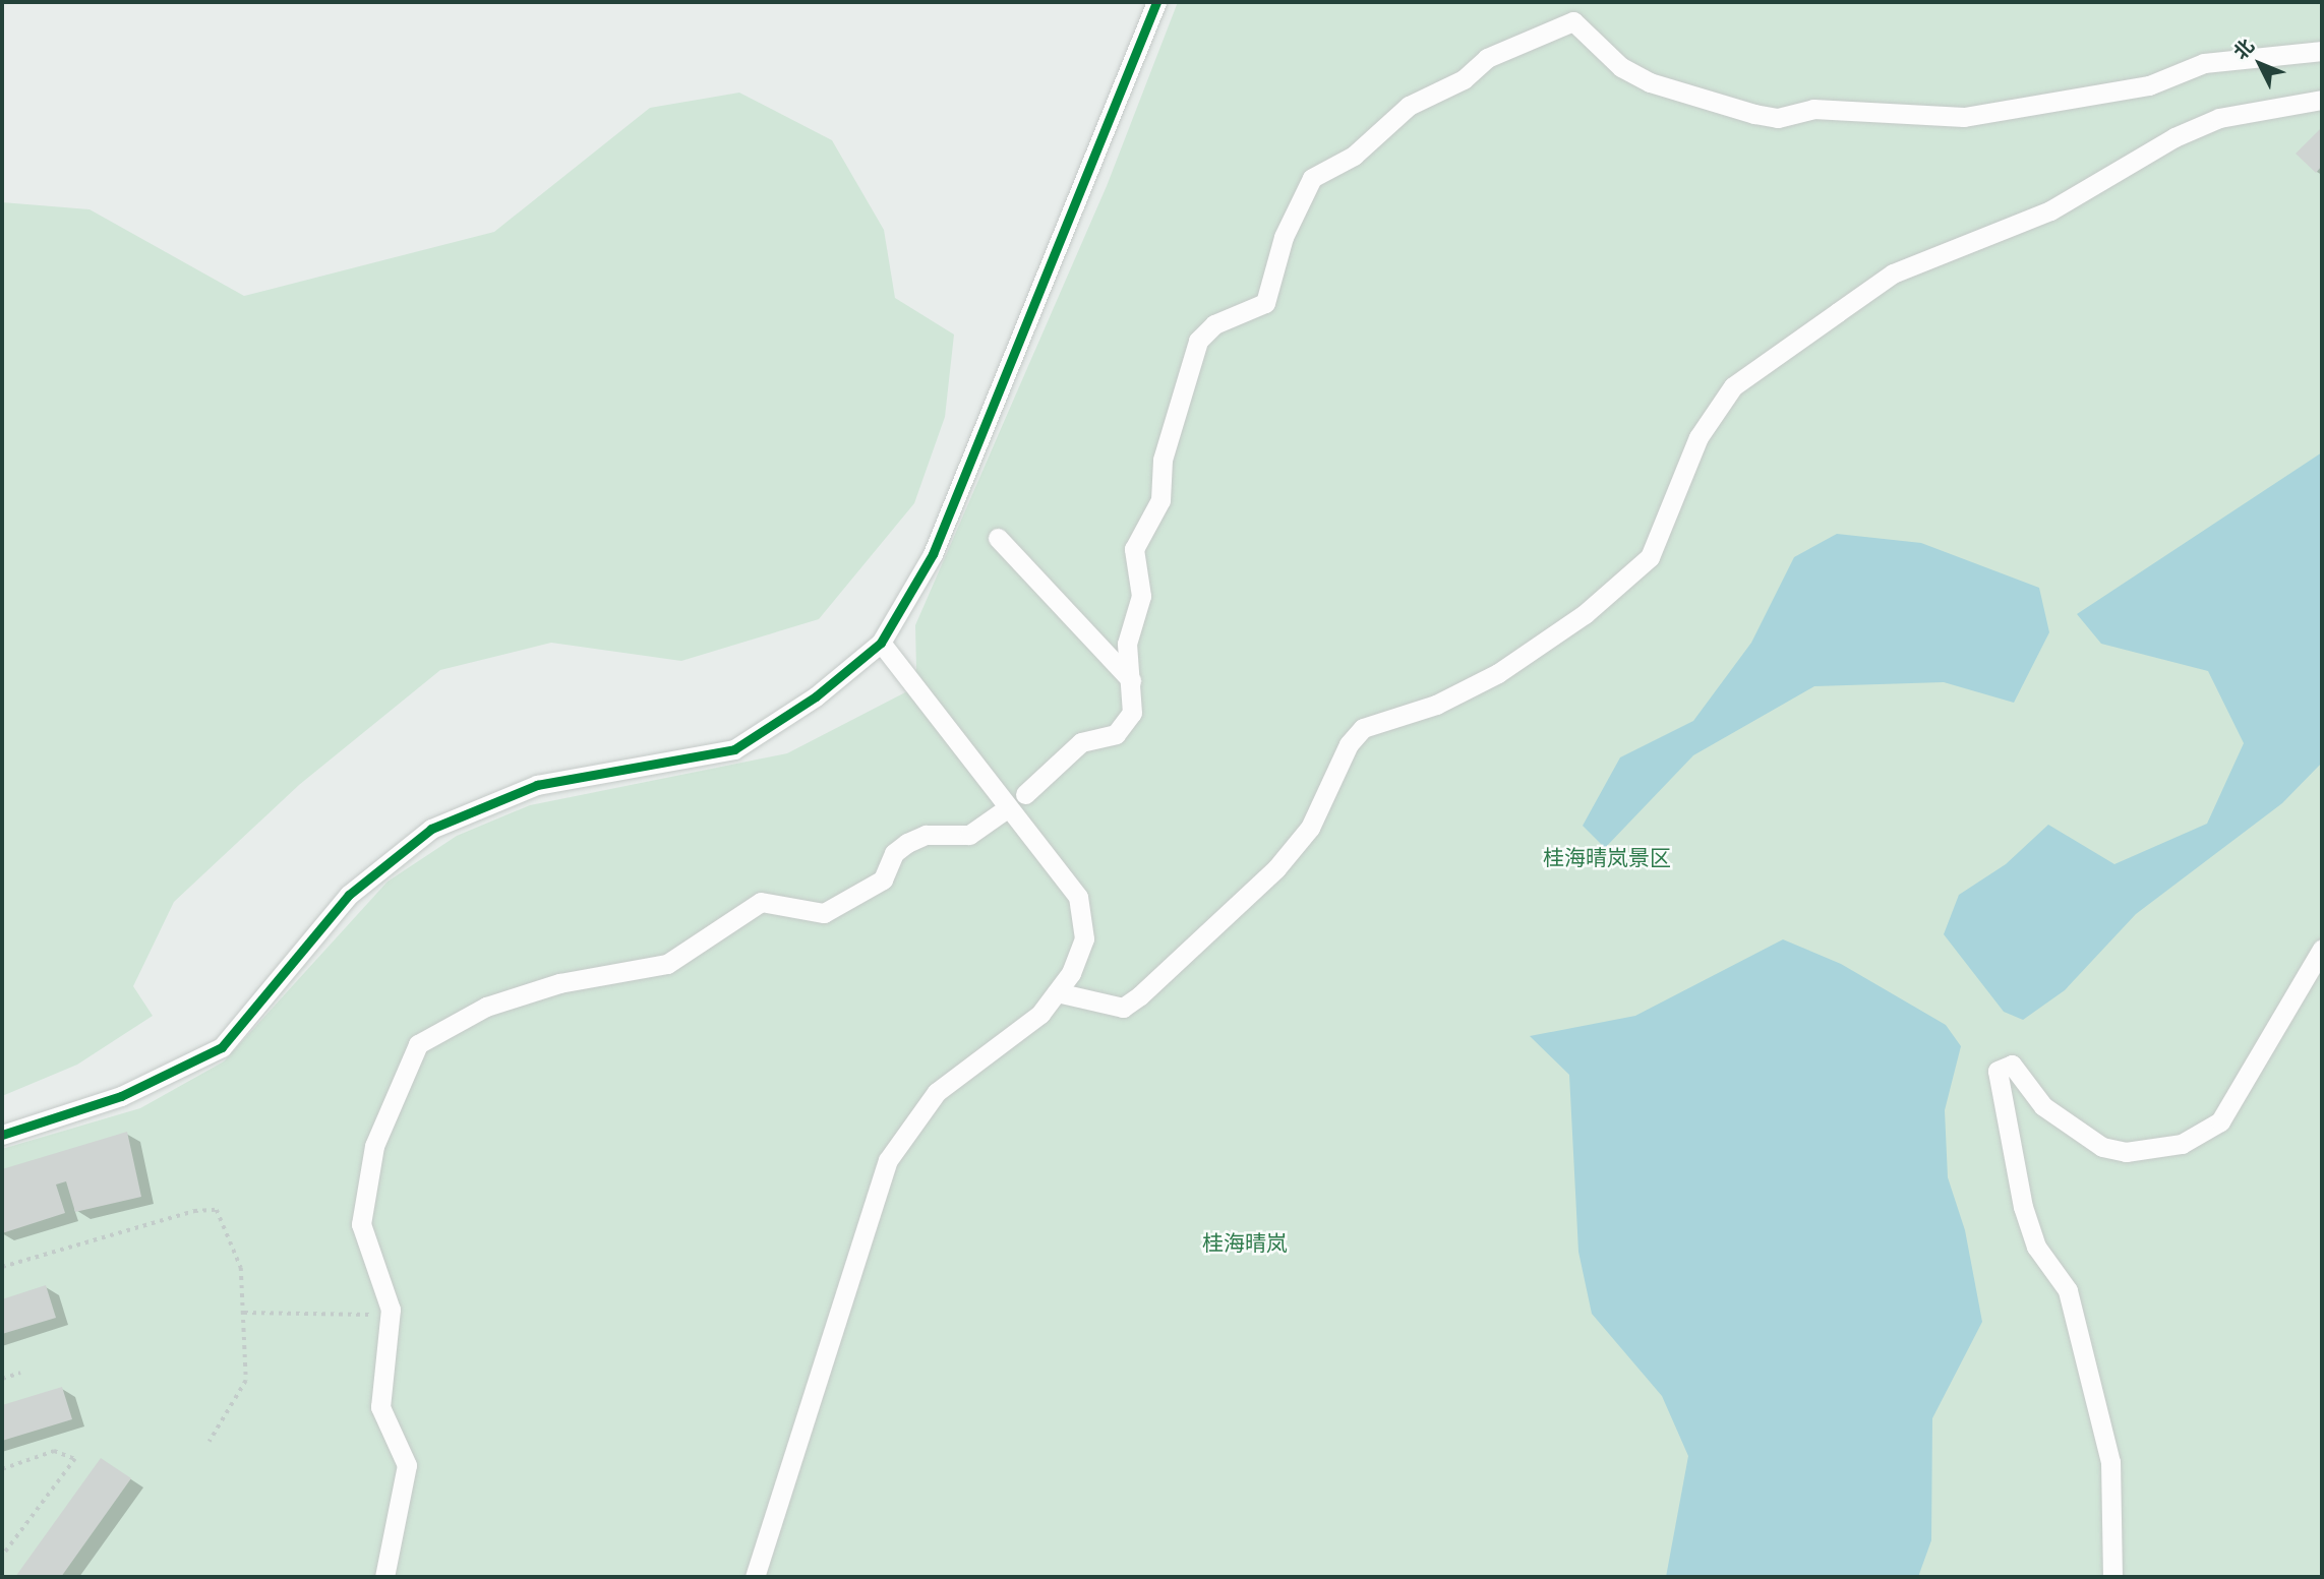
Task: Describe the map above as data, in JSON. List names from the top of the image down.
{
  "parks": ["桂海晴岚景区", "桂海晴岚"],
  "north": "top left"
}
